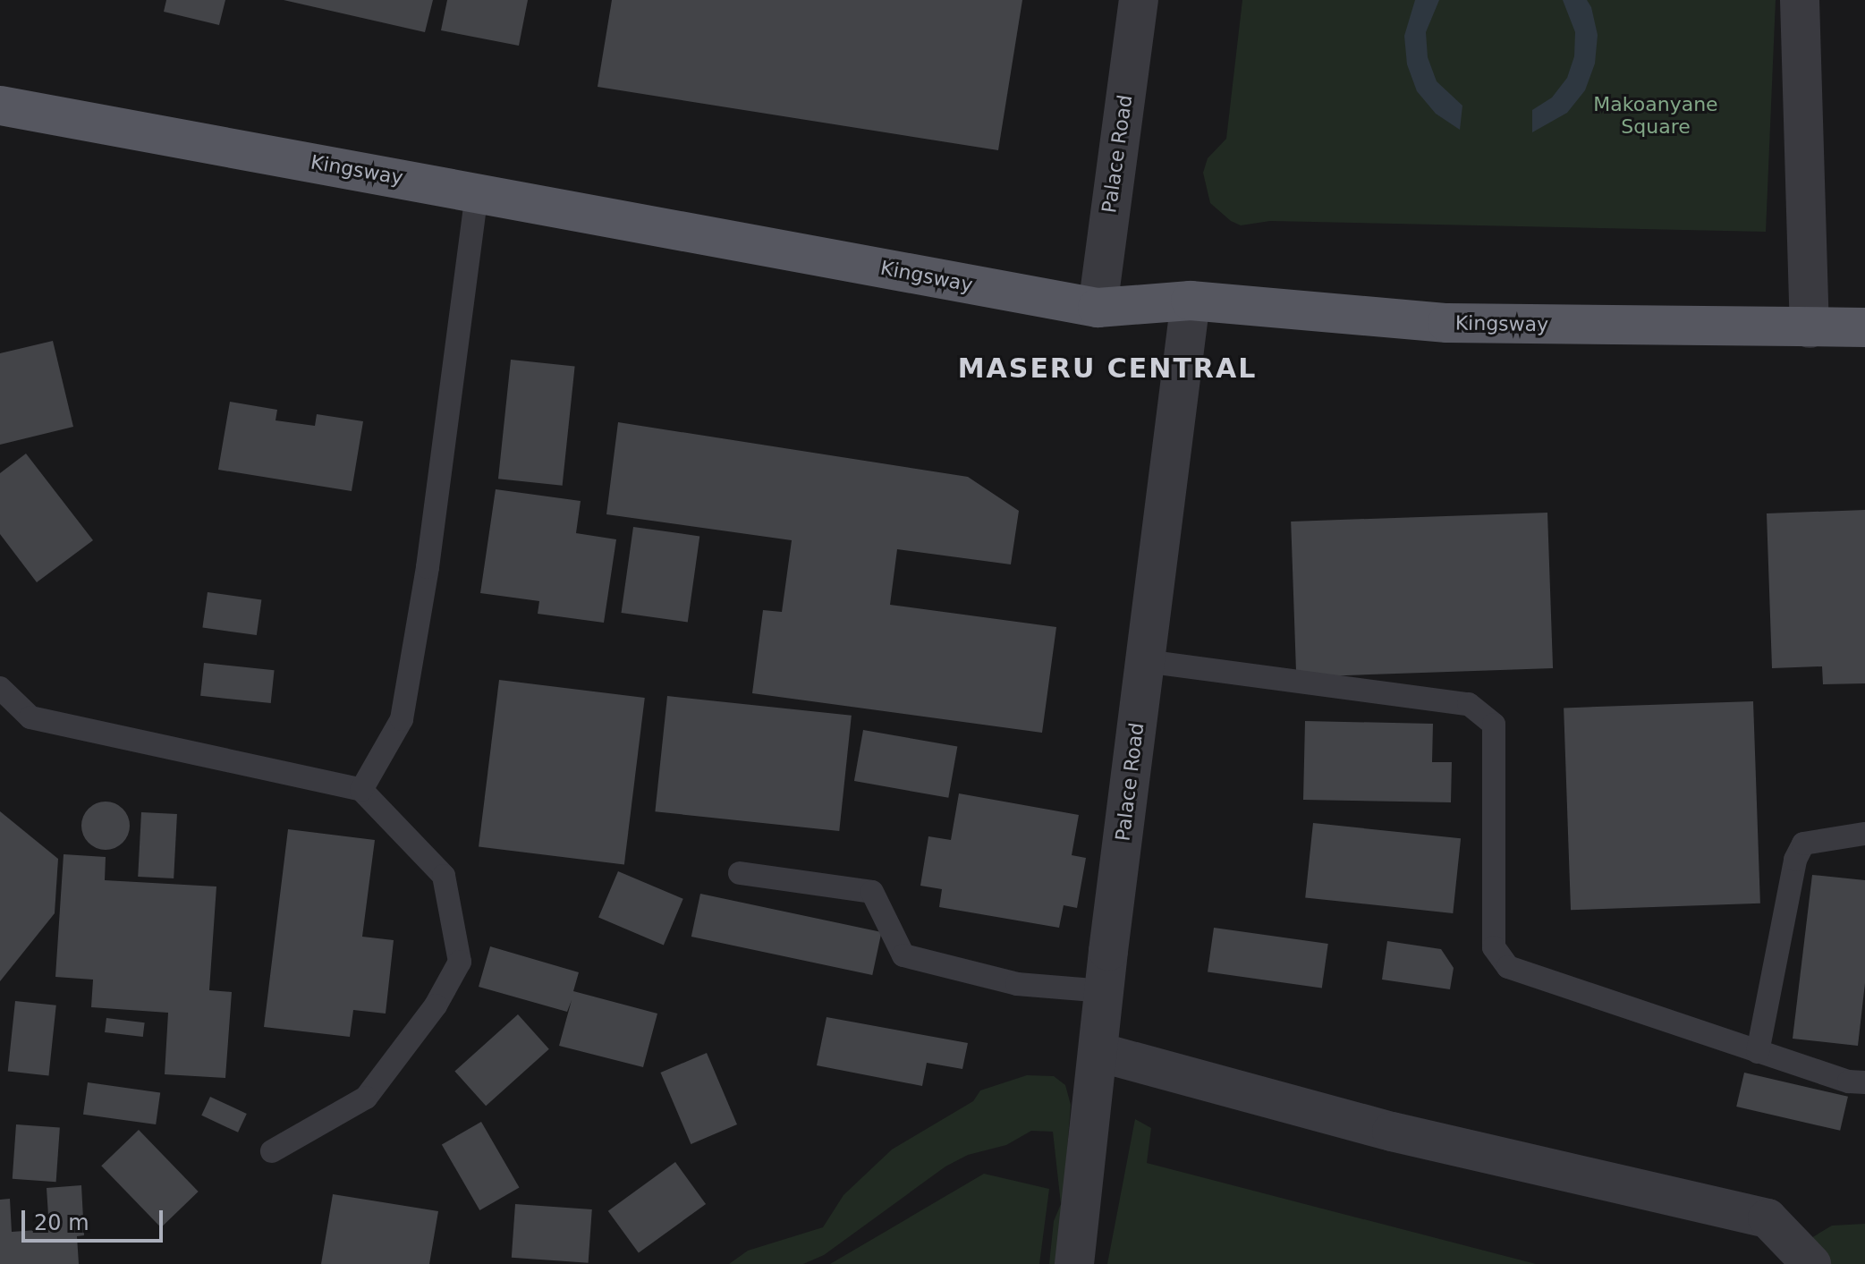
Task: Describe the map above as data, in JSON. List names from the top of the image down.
{
  "streets": {
    "main road": ["Kingsway"],
    "street": ["Palace Road"]
  },
  "crossings": [
    ["Palace Road", "Kingsway"]
  ],
  "districts": ["MASERU CENTRAL"],
  "parks": ["Makoanyane Square"],
  "scale_bar": "20 m"
}
